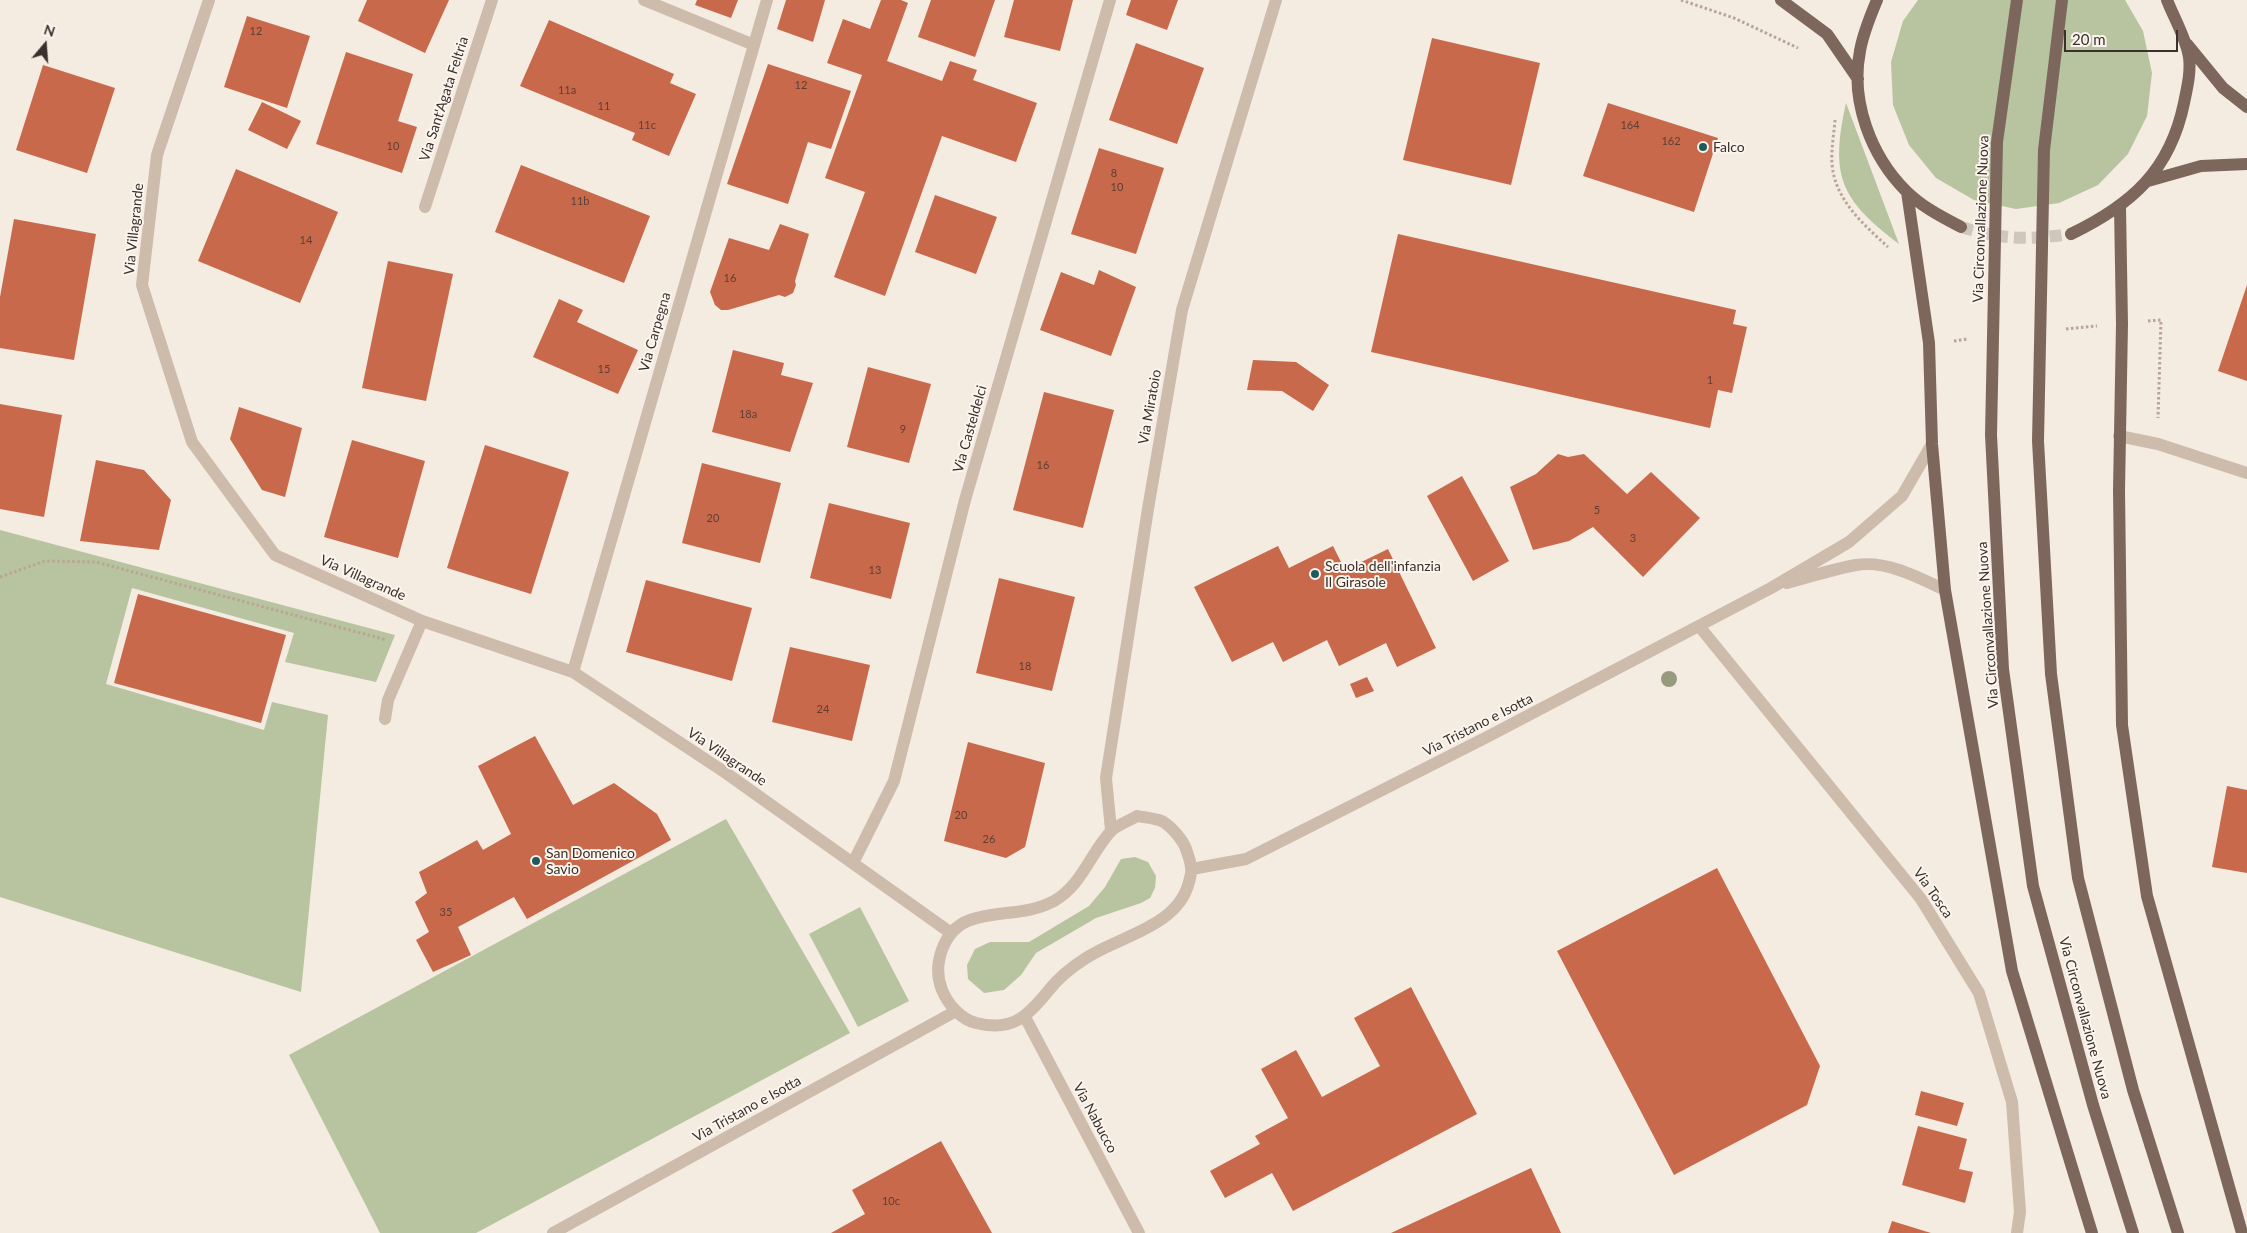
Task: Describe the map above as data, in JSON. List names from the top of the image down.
{
  "streets": {
    "main road": ["Via Circonvallazione Nuova"],
    "street": [
      "Via Sant'Agata Feltria",
      "Via Villagrande",
      "Via Carpegna",
      "Via Miratoio",
      "Via Casteldelci",
      "Via Tristano e Isotta",
      "Via Tosca",
      "Via Nabucco"
    ]
  },
  "crossings": [
    ["Via Villagrande", "Via Carpegna"],
    ["Via Villagrande", "Via Casteldelci"],
    ["Via Tristano e Isotta", "Via Tosca"]
  ],
  "places": ["Falco", "Scuola dell'infanzia Il Girasole", "San Domenico Savio"],
  "house_numbers": [
    "12",
    "12",
    "11a",
    "11",
    "11c",
    "164",
    "162",
    "10",
    "8",
    "10",
    "11b",
    "14",
    "16",
    "15",
    "1",
    "18a",
    "9",
    "16",
    "5",
    "20",
    "3",
    "13",
    "18",
    "24",
    "20",
    "26",
    "35",
    "10c"
  ],
  "scale_bar": "20 m",
  "north": "top"
}
